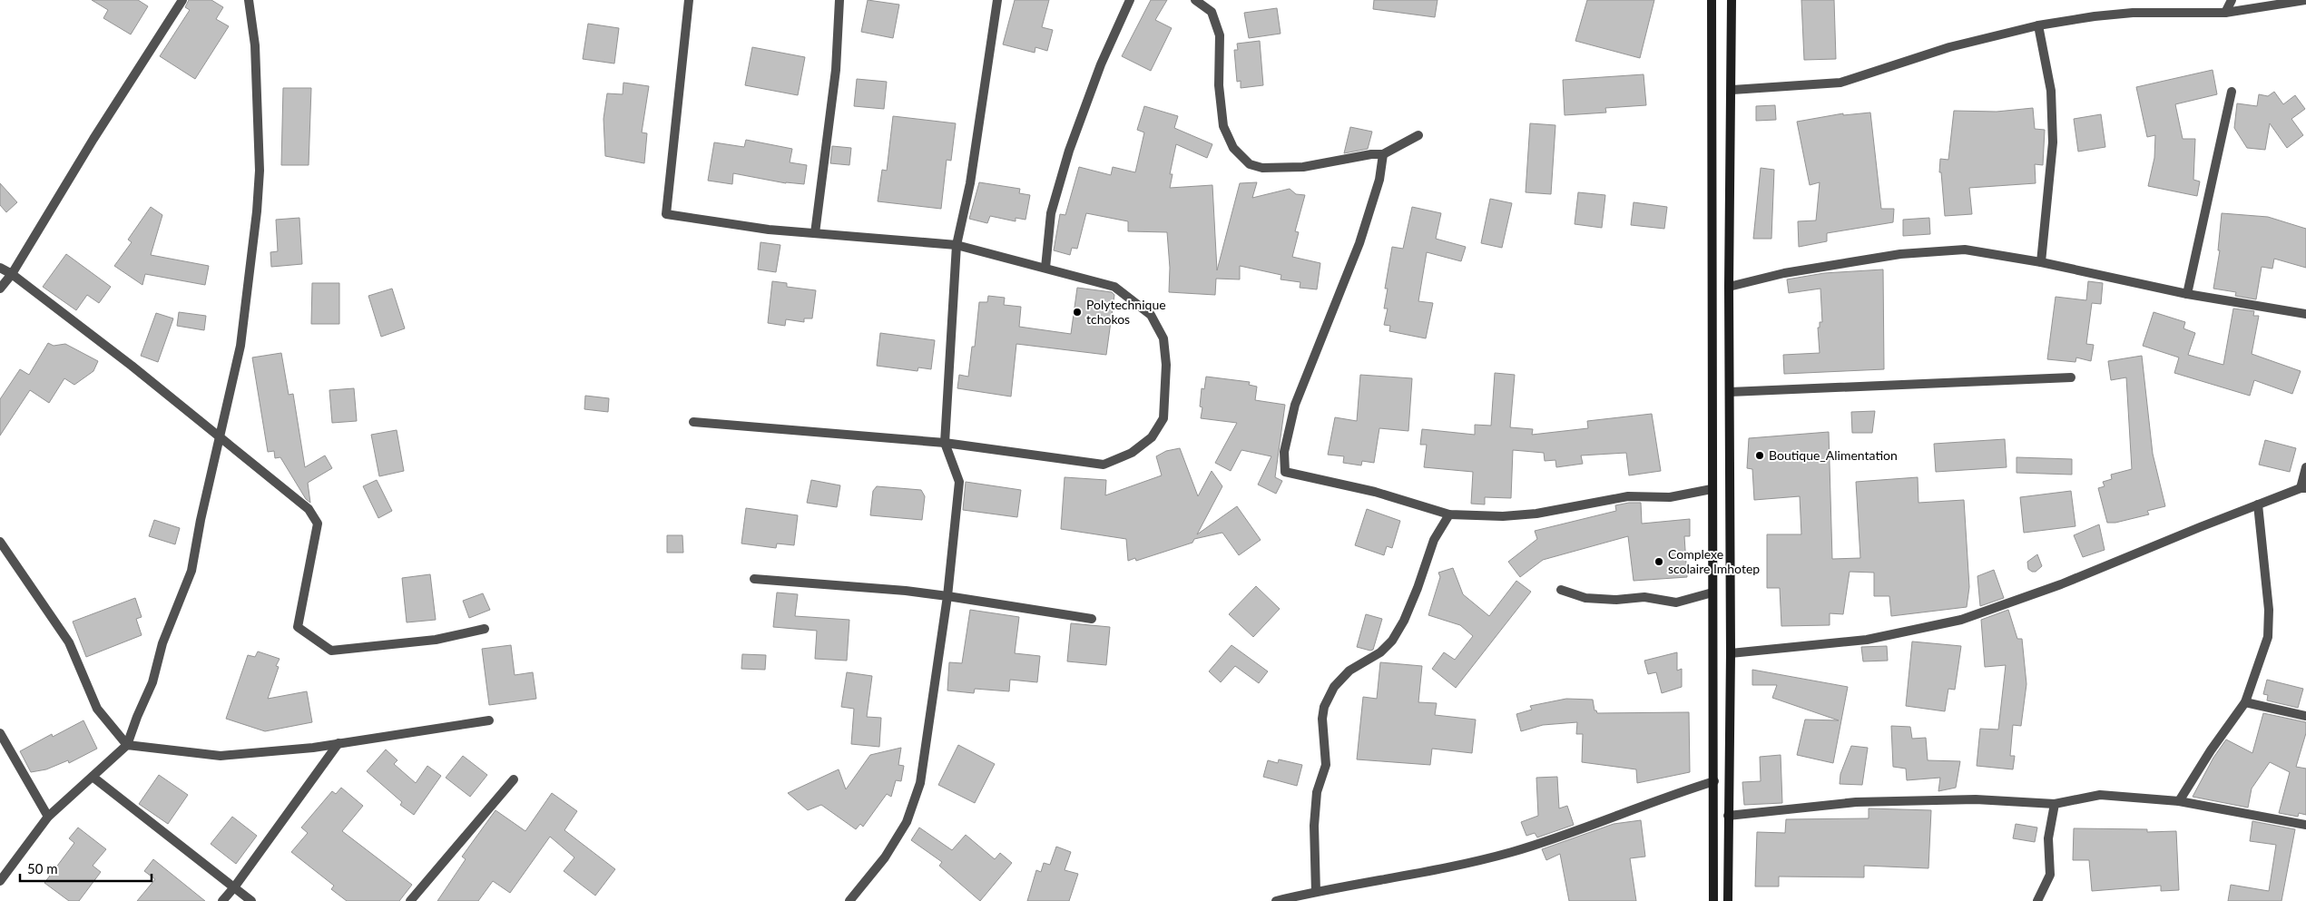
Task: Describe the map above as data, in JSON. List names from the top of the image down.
{
  "places": ["Polytechnique tchokos", "Boutique_Alimentation", "Complexe scolaire Imhotep"],
  "scale_bar": "50 m"
}
